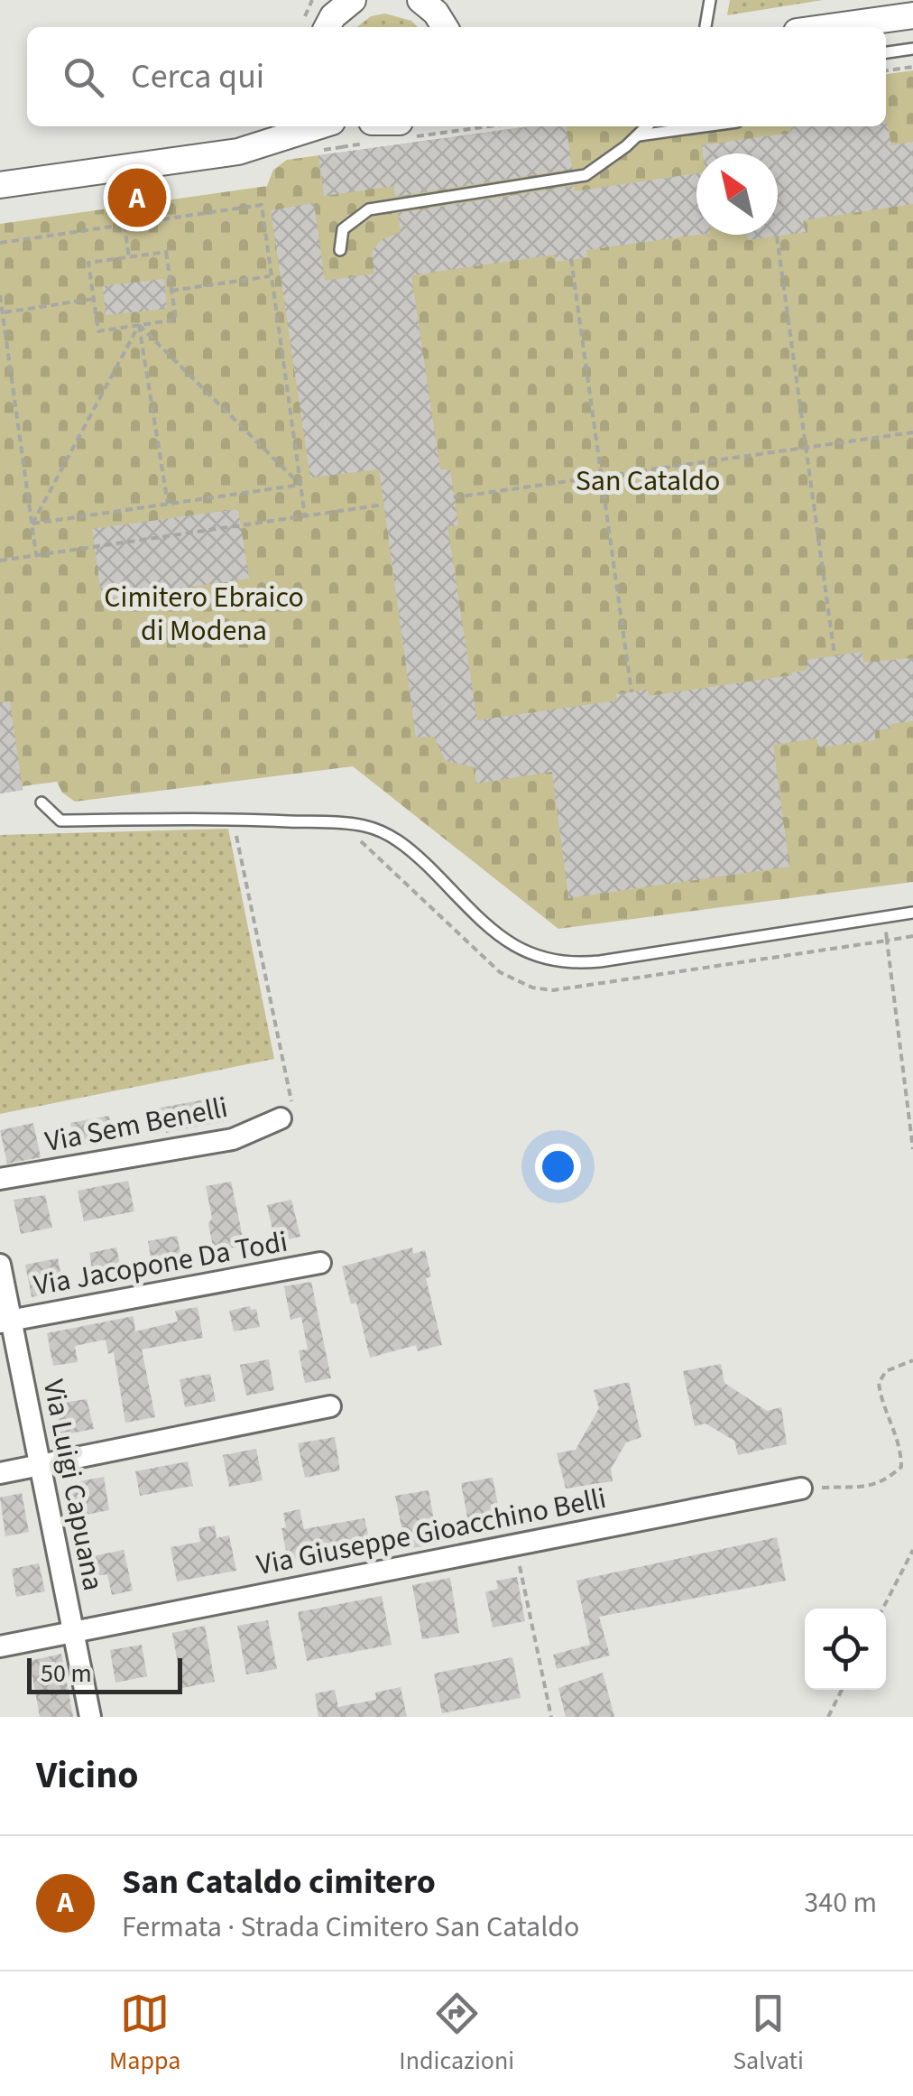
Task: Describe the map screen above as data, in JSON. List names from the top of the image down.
{
  "streets": {
    "street": [
      "Via Sem Benelli",
      "Via Jacopone Da Todi",
      "Via Luigi Capuana",
      "Via Giuseppe Gioacchino Belli"
    ]
  },
  "crossings": [
    ["Via Jacopone Da Todi", "Via Luigi Capuana"],
    ["Via Luigi Capuana", "Via Giuseppe Gioacchino Belli"]
  ],
  "parks": ["San Cataldo", "Cimitero Ebraico di Modena"],
  "scale_bar": "50 m",
  "north": "top left",
  "page": {
    "search": "Cerca qui",
    "pins": "A",
    "scale": "50 m",
    "heading": "Vicino",
    "list": [
      {
        "mark": "A",
        "name": "San Cataldo cimitero",
        "note": "Fermata · Strada Cimitero San Cataldo",
        "value": "340 m"
      }
    ],
    "nav": ["Mappa", "Indicazioni", "Salvati"]
  }
}
